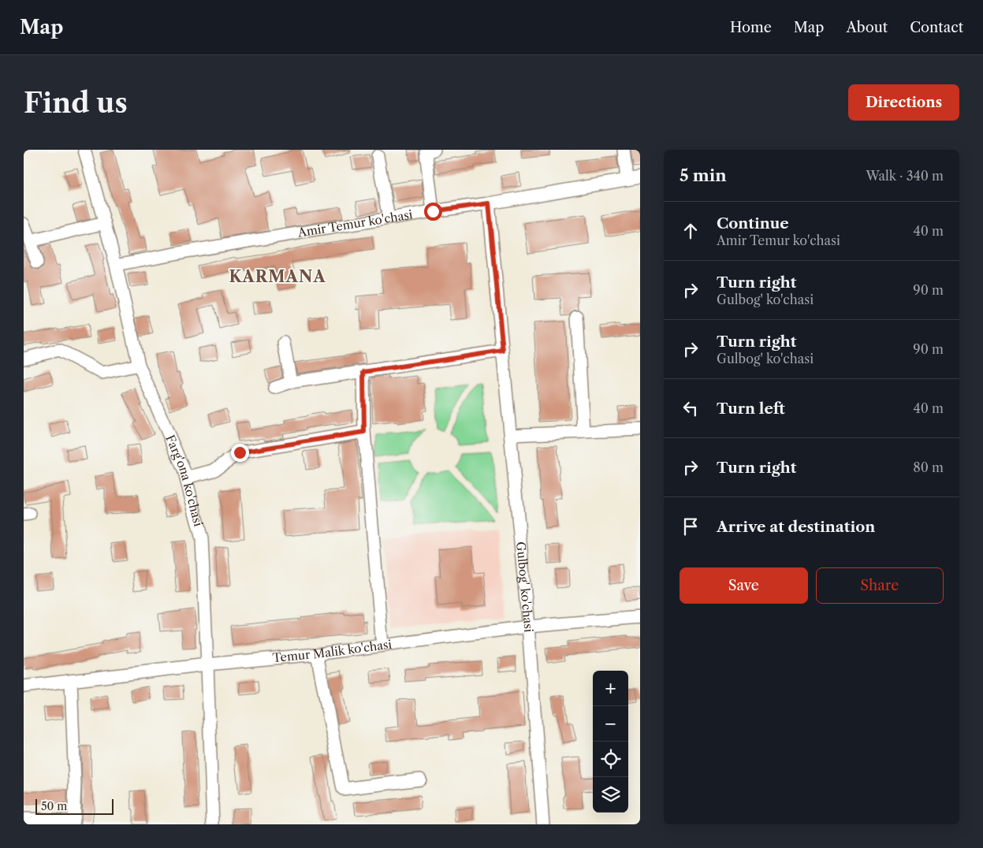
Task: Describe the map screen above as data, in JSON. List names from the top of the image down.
{
  "streets": {
    "street": [
      "Amir Temur ko'chasi",
      "Farg'ona ko'chasi",
      "Gulbog' ko'chasi",
      "Temur Malik ko'chasi"
    ]
  },
  "crossings": [
    ["Amir Temur ko'chasi", "Farg'ona ko'chasi"],
    ["Amir Temur ko'chasi", "Gulbog' ko'chasi"],
    ["Farg'ona ko'chasi", "Temur Malik ko'chasi"],
    ["Gulbog' ko'chasi", "Temur Malik ko'chasi"]
  ],
  "districts": ["KARMANA"],
  "scale_bar": "50 m",
  "page": {
    "header": "Map",
    "nav": [
      "Home",
      "Map",
      "About",
      "Contact"
    ],
    "buttons": [
      "Directions",
      ["Save", "Share"]
    ],
    "title": "Find us",
    "heading": ["5 min", "Walk · 340 m"],
    "list": [
      ["Continue", "Amir Temur ko'chasi", "40 m"],
      ["Turn right", "Gulbog' ko'chasi", "90 m"],
      ["Turn right", "Gulbog' ko'chasi", "90 m"],
      ["Turn left", "40 m"],
      ["Turn right", "80 m"],
      "Arrive at destination"
    ],
    "map_buttons": ["+", "−"],
    "scale": "50 m"
  }
}
